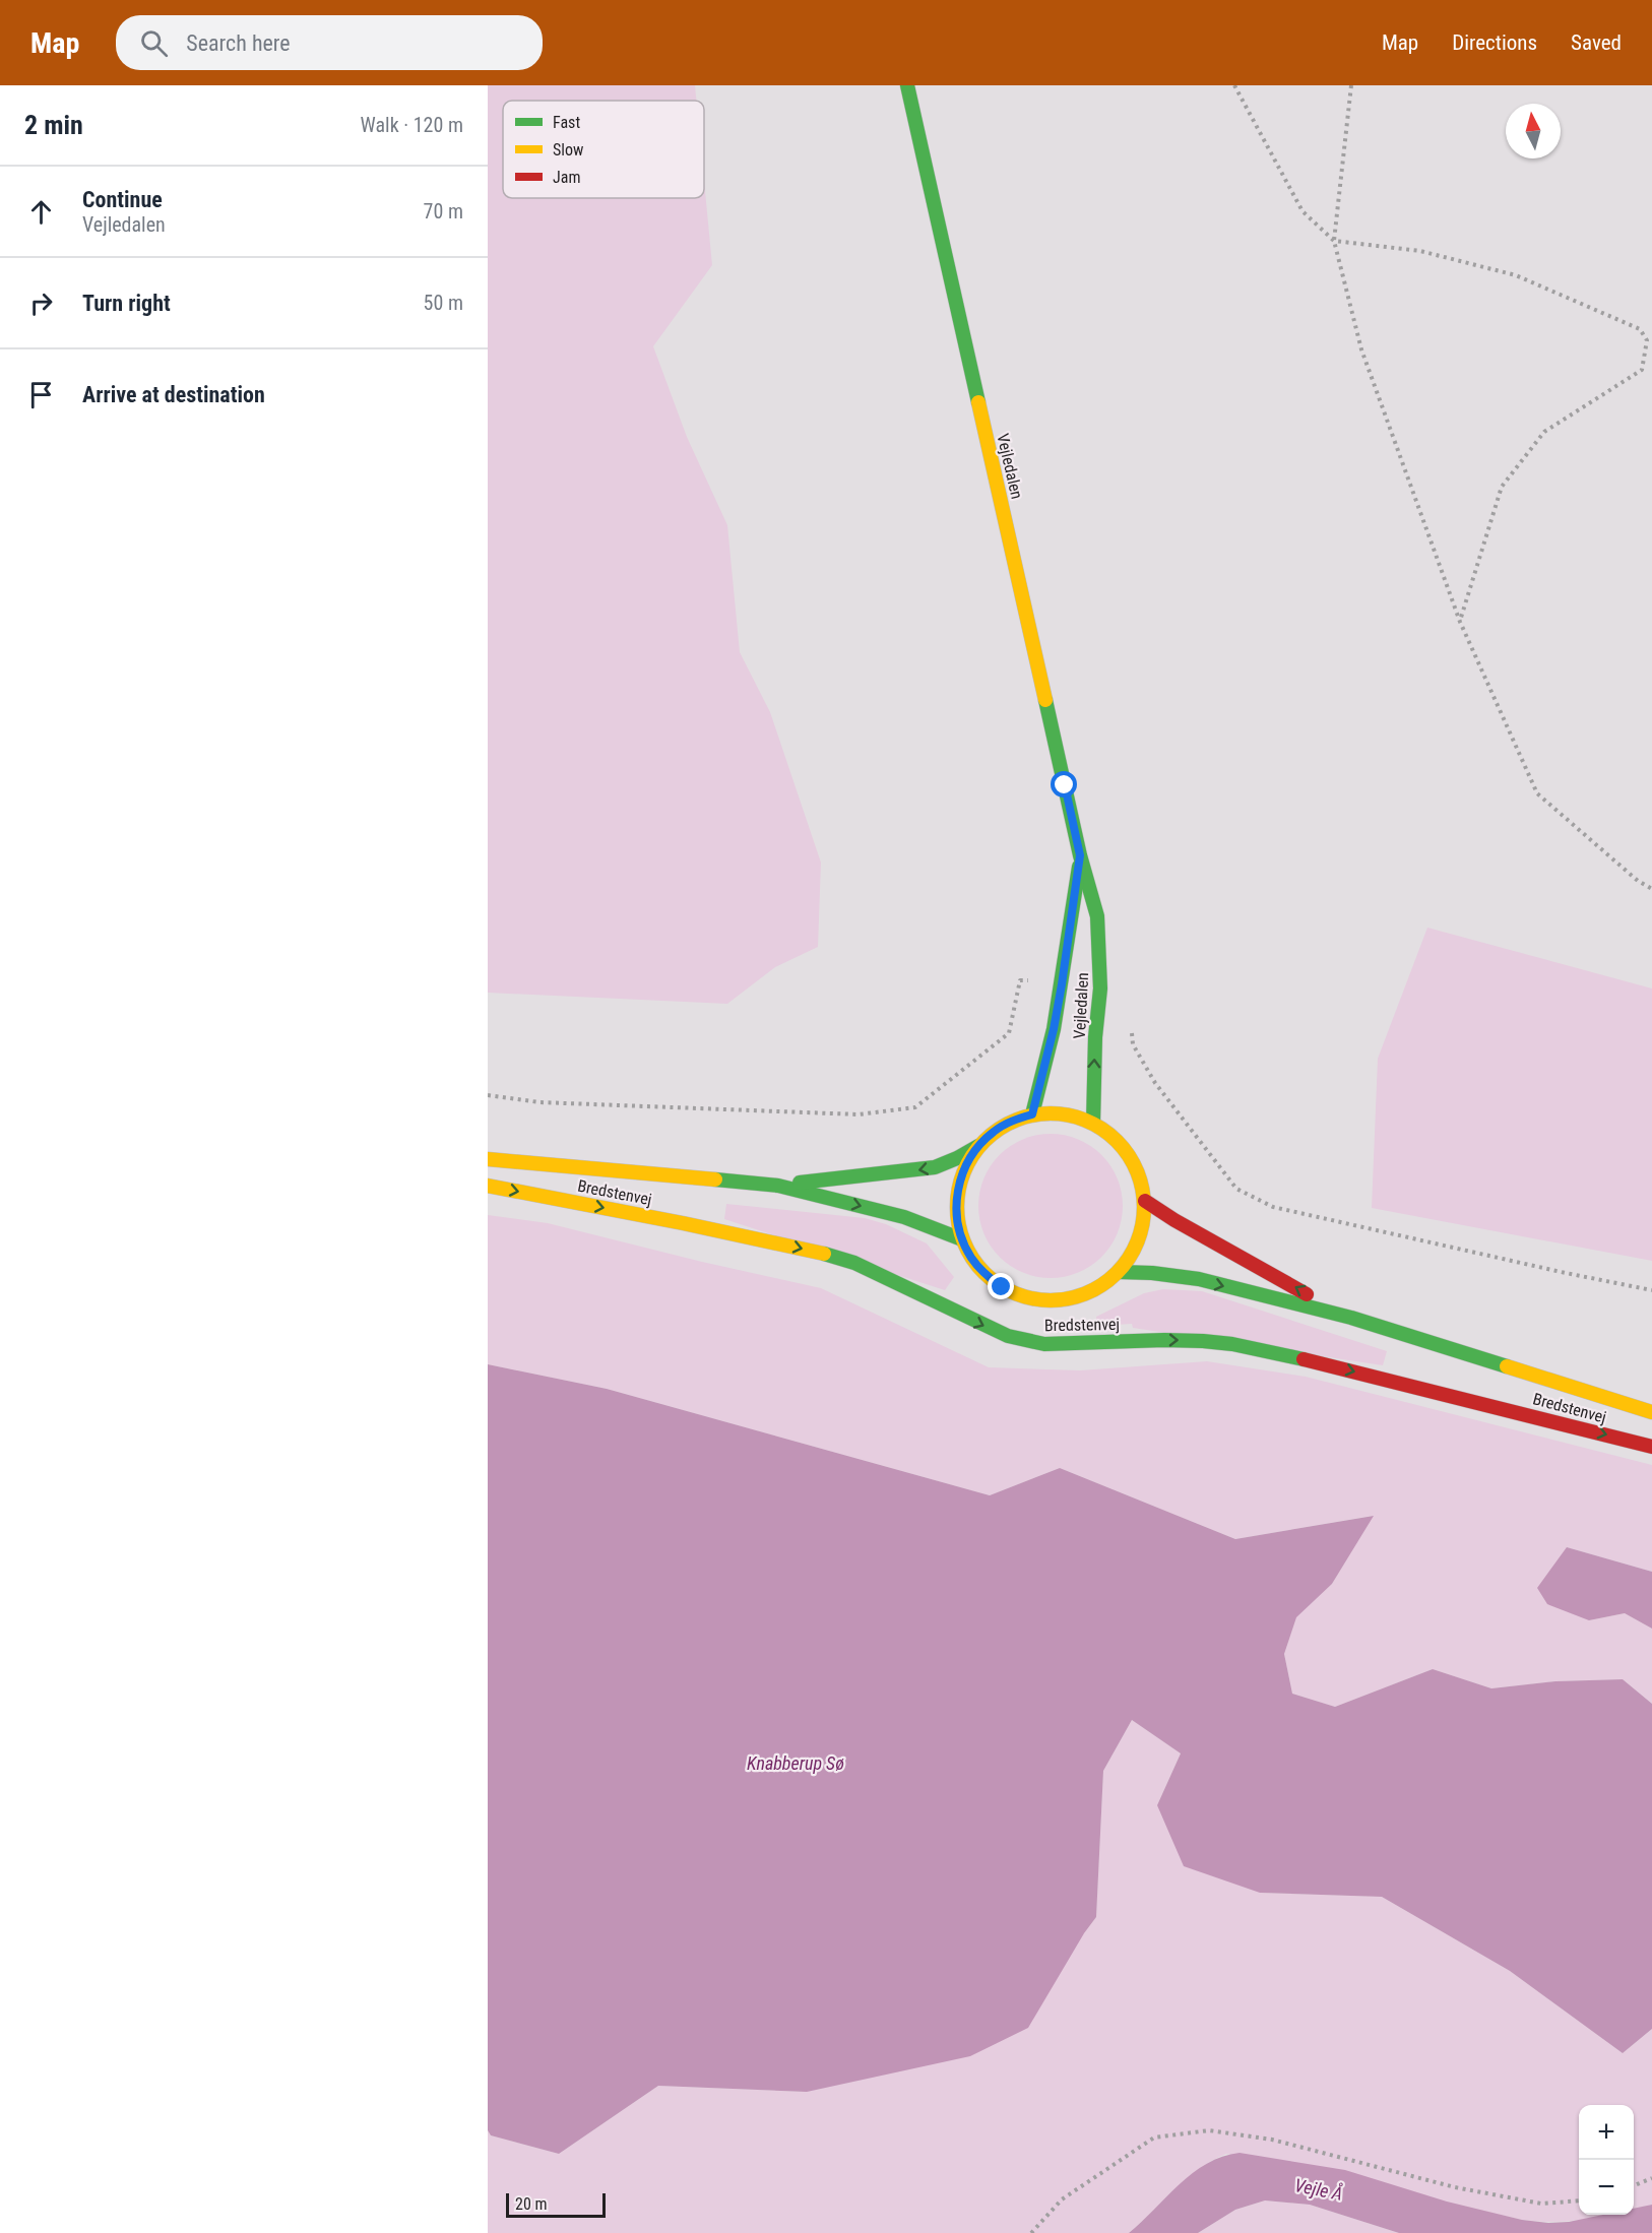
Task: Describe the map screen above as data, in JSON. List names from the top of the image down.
{
  "streets": {
    "main road": ["Vejledalen", "Bredstenvej"]
  },
  "crossings": [
    ["Vejledalen", "Bredstenvej"]
  ],
  "water": ["Knabberup Sø", "Vejle Å"],
  "legend": ["Fast", "Slow", "Jam"],
  "scale_bar": "20 m",
  "north": "top",
  "page": {
    "header": "Map",
    "search": "Search here",
    "nav": ["Map", "Directions", "Saved"],
    "heading": ["2 min", "Walk · 120 m"],
    "list": [
      ["Continue", "Vejledalen", "70 m"],
      ["Turn right", "50 m"],
      "Arrive at destination"
    ],
    "map_buttons": ["+", "−"],
    "scale": "20 m"
  }
}
